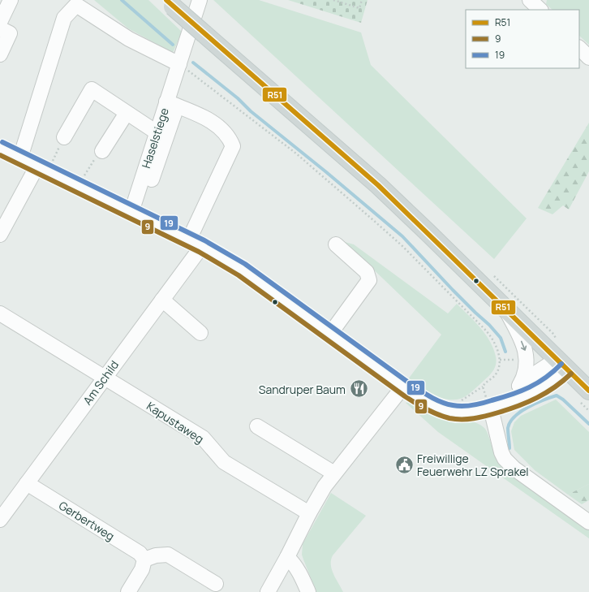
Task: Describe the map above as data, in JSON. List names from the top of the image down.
{
  "streets": {
    "street": [
      "Haselstiege",
      "Am Schild",
      "Kapustaweg",
      "Gerbertweg"
    ]
  },
  "crossings": [
    ["Am Schild", "Kapustaweg"],
    ["Am Schild", "Gerbertweg"]
  ],
  "places": {
    "restaurant": ["Sandruper Baum"],
    "public building": ["Freiwillige Feuerwehr LZ Sprakel"]
  },
  "lines": ["transit line R51", "transit line 19", "transit line 9"],
  "legend": ["R51", "9", "19"]
}
